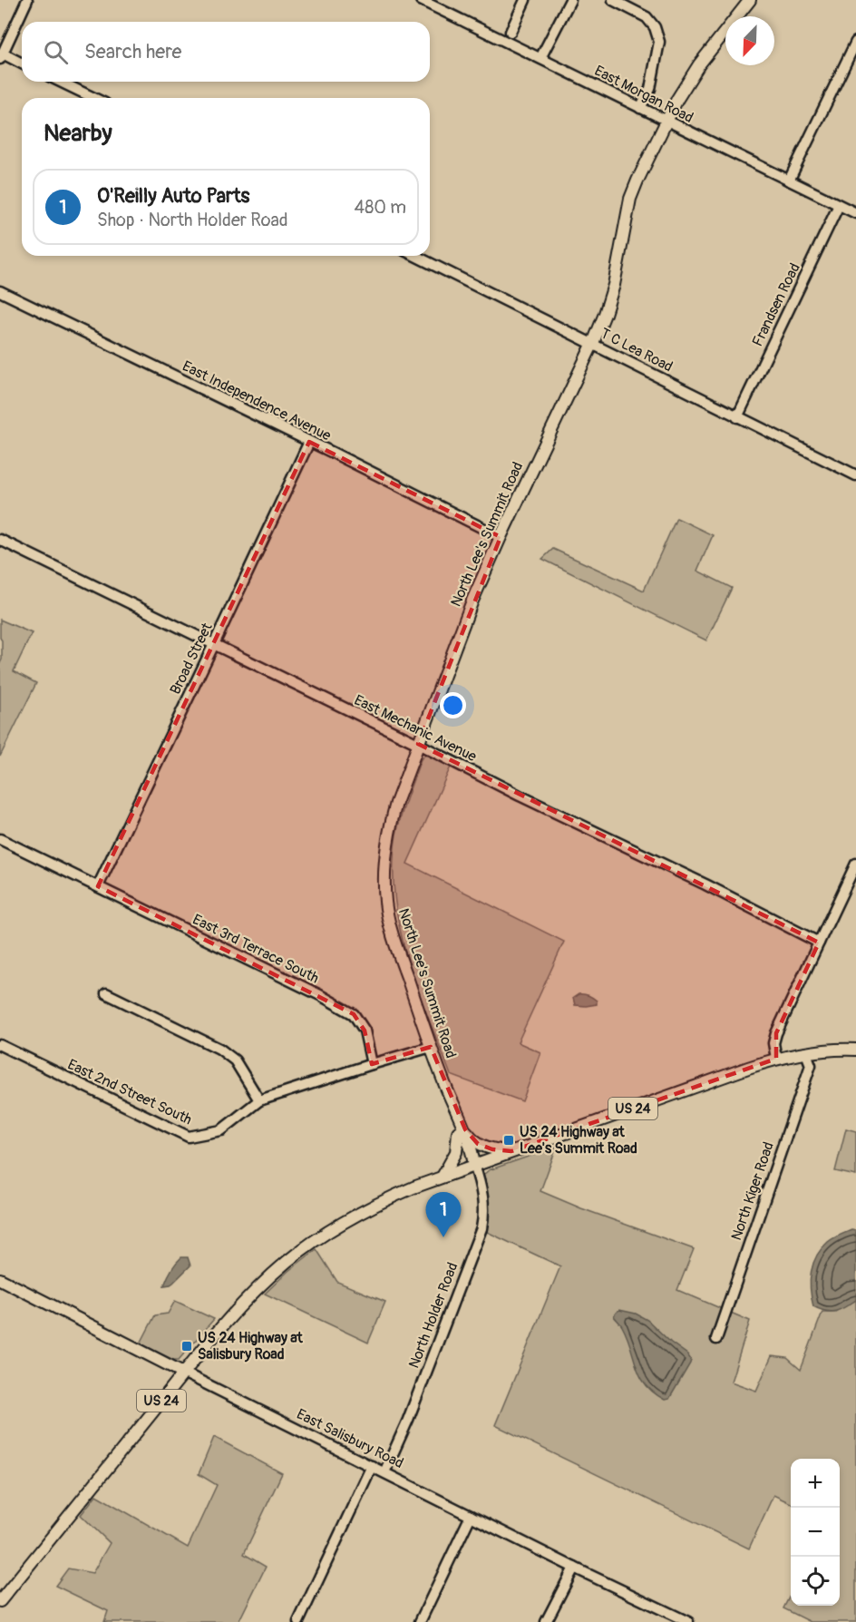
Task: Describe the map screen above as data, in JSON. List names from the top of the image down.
{
  "streets": {
    "main road": ["North Lee's Summit Road", "US 24", "East Salisbury Road"],
    "street": [
      "East Morgan Road",
      "Frandsen Road",
      "T C Lea Road",
      "East Independence Avenue",
      "Broad Street",
      "East Mechanic Avenue",
      "East 3rd Terrace South",
      "East 2nd Street South",
      "North Kiger Road",
      "North Holder Road"
    ]
  },
  "crossings": [
    ["East Morgan Road", "Frandsen Road"],
    ["East Morgan Road", "North Lee's Summit Road"],
    ["Frandsen Road", "T C Lea Road"],
    ["T C Lea Road", "North Lee's Summit Road"],
    ["East Independence Avenue", "North Lee's Summit Road"],
    ["East Independence Avenue", "Broad Street"],
    ["North Lee's Summit Road", "East Mechanic Avenue"],
    ["North Lee's Summit Road", "East 2nd Street South"],
    ["North Lee's Summit Road", "US 24"],
    ["North Lee's Summit Road", "North Holder Road"],
    ["Broad Street", "East Mechanic Avenue"],
    ["Broad Street", "East 3rd Terrace South"],
    ["East 3rd Terrace South", "East 2nd Street South"],
    ["US 24", "North Kiger Road"],
    ["US 24", "North Holder Road"],
    ["US 24", "East Salisbury Road"],
    ["North Holder Road", "East Salisbury Road"]
  ],
  "places": {
    "transit": ["US 24 Highway at Lee's Summit Road", "US 24 Highway at Salisbury Road"]
  },
  "north": "bottom left",
  "page": {
    "search": "Search here",
    "heading": "Nearby",
    "list": [
      {
        "mark": "1",
        "name": "O'Reilly Auto Parts",
        "note": "Shop · North Holder Road",
        "value": "480 m"
      }
    ],
    "pins": "1",
    "map_buttons": ["+", "−"]
  }
}
